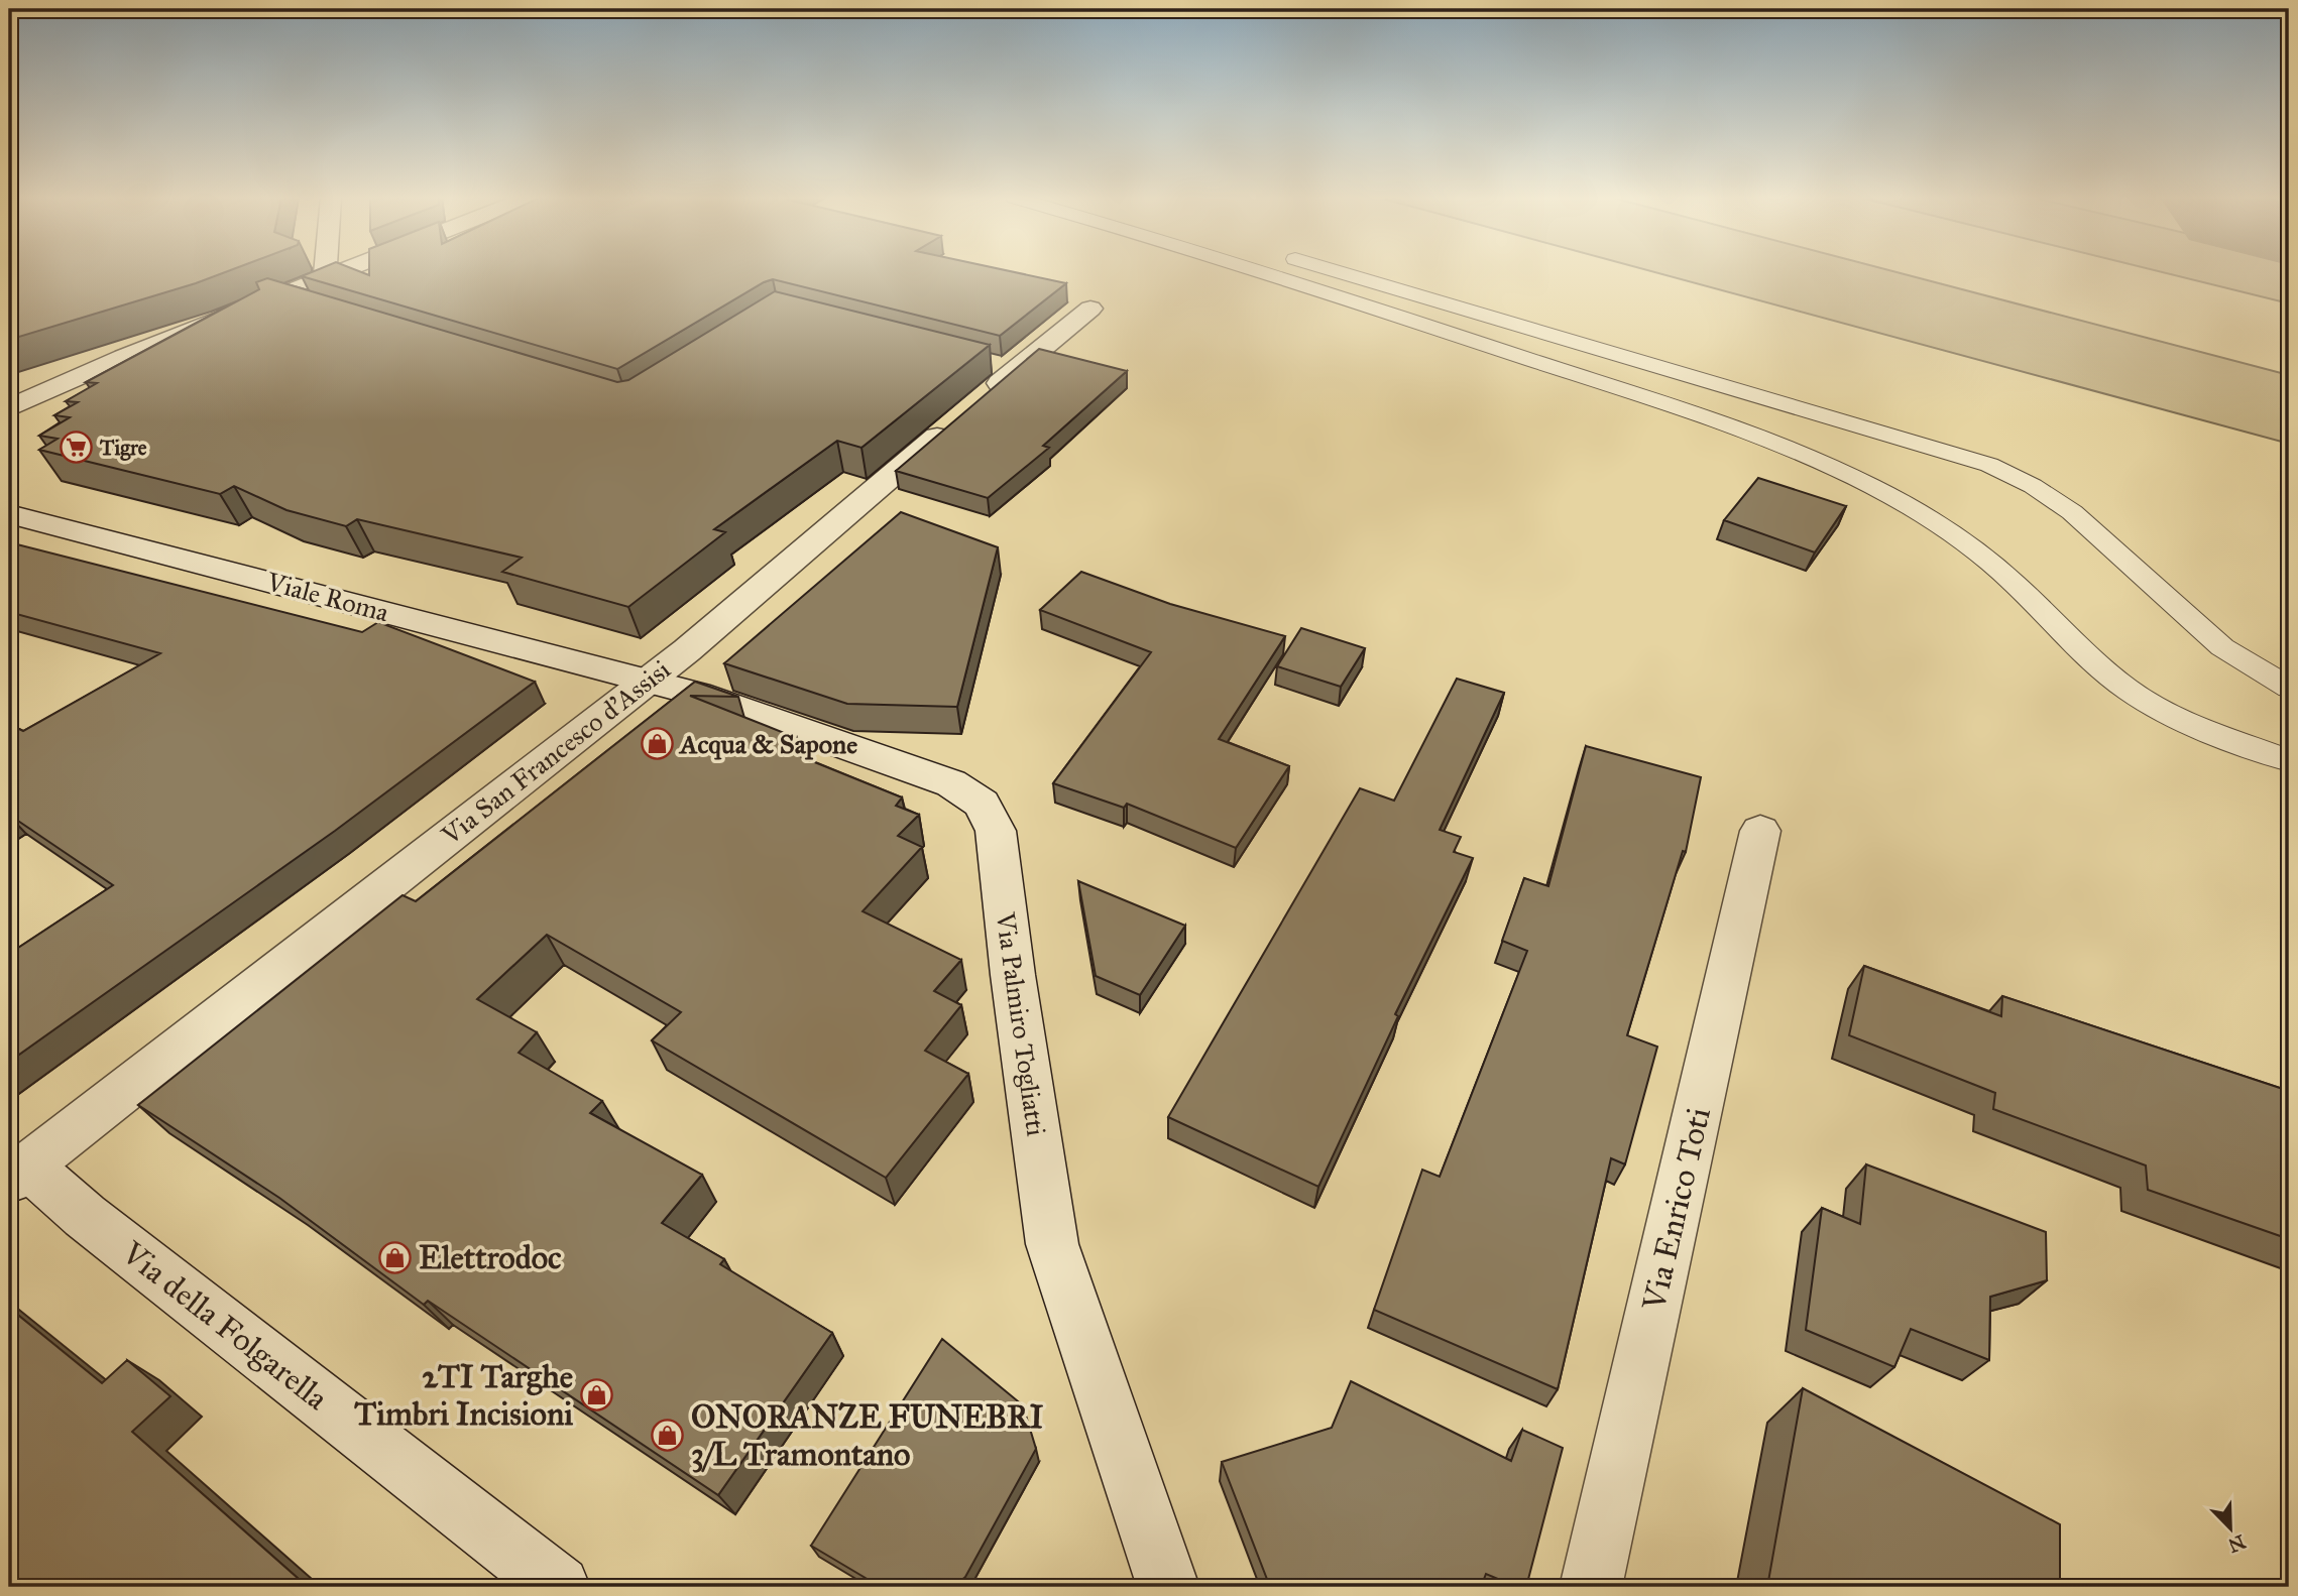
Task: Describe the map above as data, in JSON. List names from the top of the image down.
{
  "streets": {
    "street": [
      "Viale Roma",
      "Via San Francesco d'Assisi",
      "Via Palmiro Togliatti",
      "Via Enrico Toti",
      "Via della Folgarella"
    ]
  },
  "crossings": [
    ["Viale Roma", "Via San Francesco d'Assisi"],
    ["Viale Roma", "Via Palmiro Togliatti"],
    ["Via San Francesco d'Assisi", "Via Palmiro Togliatti"],
    ["Via San Francesco d'Assisi", "Via della Folgarella"]
  ],
  "places": {
    "supermarket": ["Tigre"],
    "shop": [
      "Acqua & Sapone",
      "Elettrodoc",
      "2TI Targhe Timbri Incisioni",
      "ONORANZE FUNEBRI 3/L Tramontano"
    ]
  },
  "north": "bottom right"
}
